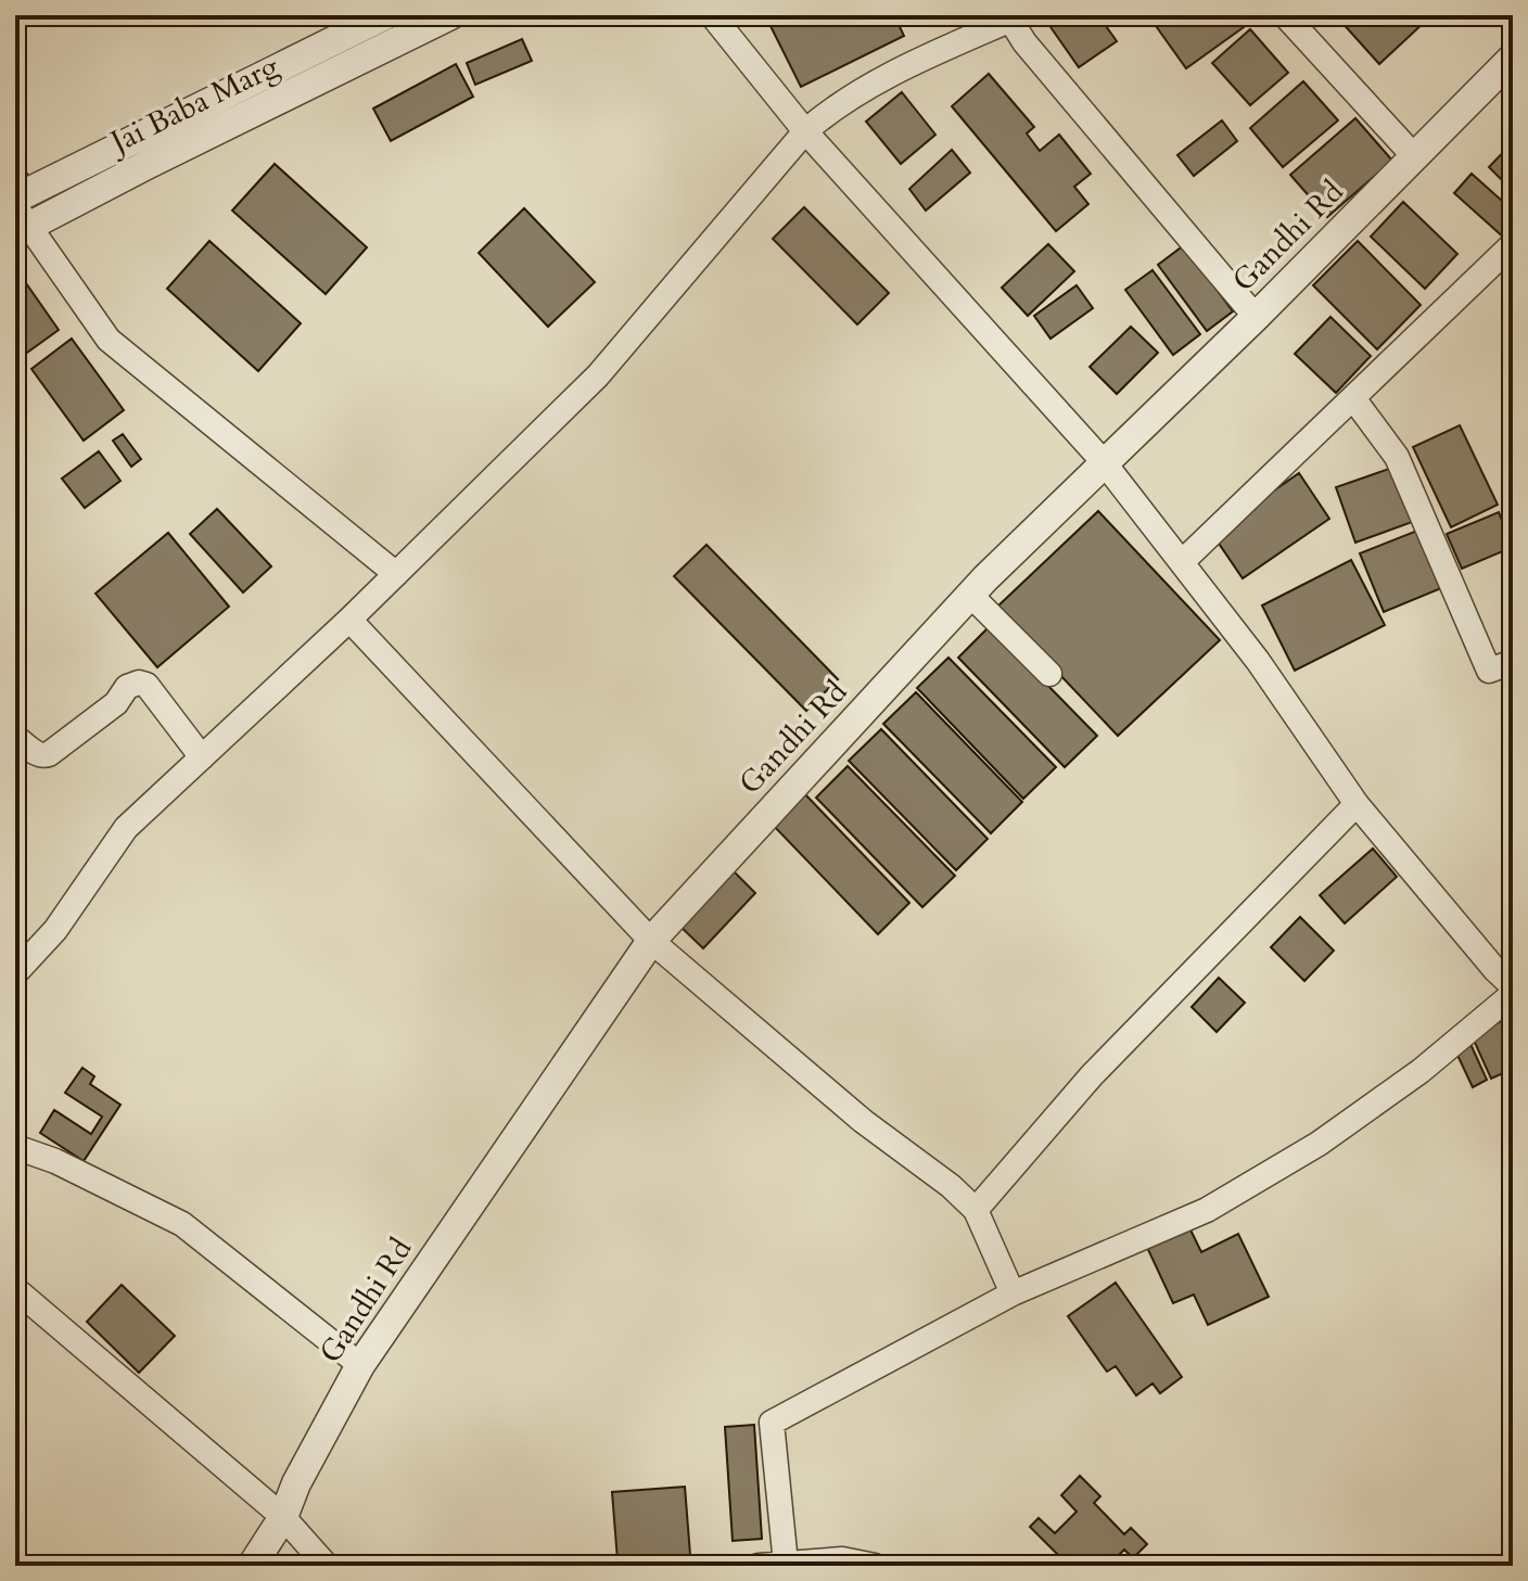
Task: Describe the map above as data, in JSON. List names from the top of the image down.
{
  "streets": {
    "street": ["Jai Baba Marg", "Gandhi Rd"]
  }
}
